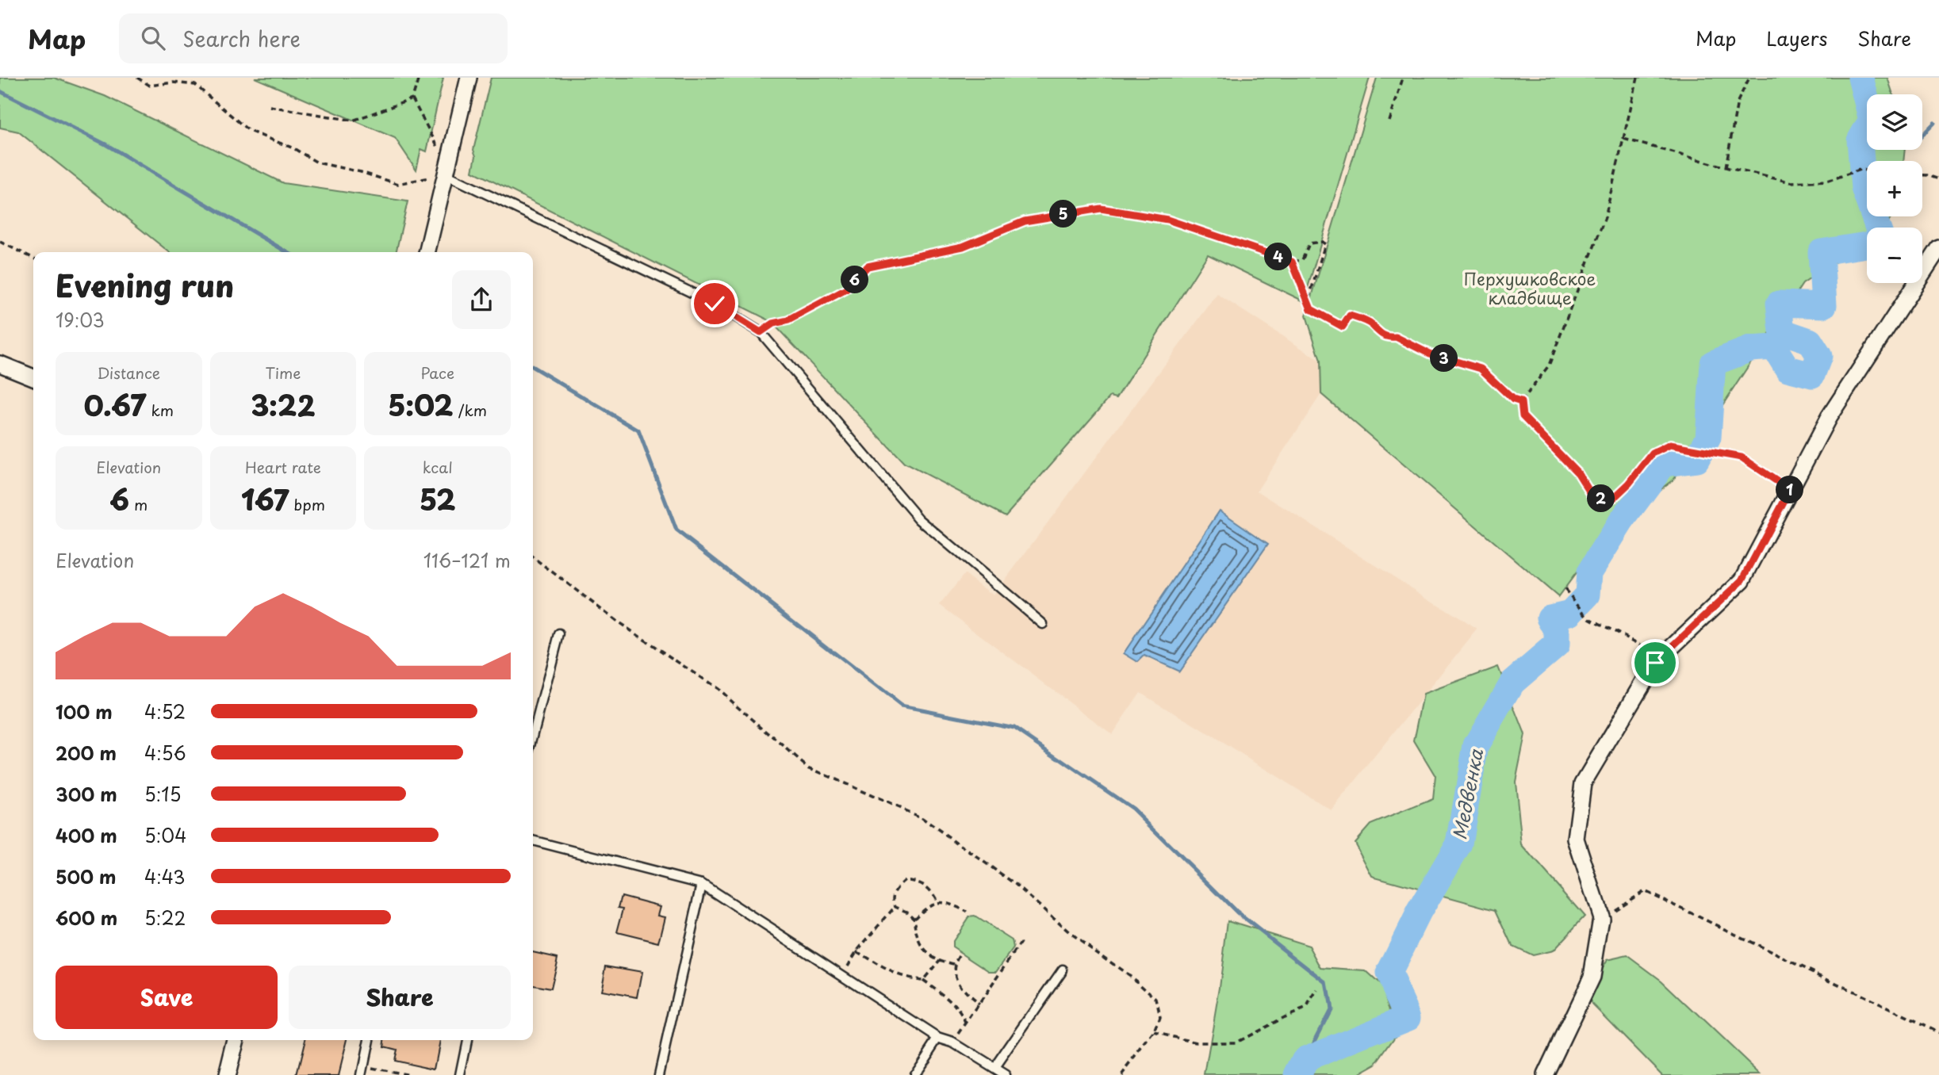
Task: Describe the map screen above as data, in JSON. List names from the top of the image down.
{
  "water": ["Медвенка"],
  "parks": ["Перхушковское кладбище"],
  "page": {
    "header": "Map",
    "search": "Search here",
    "nav": ["Map", "Layers", "Share"],
    "map_buttons": ["+", "−"],
    "pins": [
      "5",
      "4",
      "6",
      "3",
      "1",
      "2"
    ],
    "heading": ["Evening run", "19:03"],
    "stats": [
      ["Distance", "0.67 km"],
      ["Time", "3:22"],
      ["Pace", "5:02 /km"],
      ["Elevation", "6 m"],
      ["Heart rate", "167 bpm"],
      ["kcal", "52"]
    ],
    "chart": ["Elevation", "116–121 m"],
    "list": [
      {
        "name": "100 m",
        "note": "4:52"
      },
      {
        "name": "200 m",
        "note": "4:56"
      },
      {
        "name": "300 m",
        "note": "5:15"
      },
      {
        "name": "400 m",
        "note": "5:04"
      },
      {
        "name": "500 m",
        "note": "4:43"
      },
      {
        "name": "600 m",
        "note": "5:22"
      }
    ],
    "buttons": ["Save", "Share"]
  }
}
